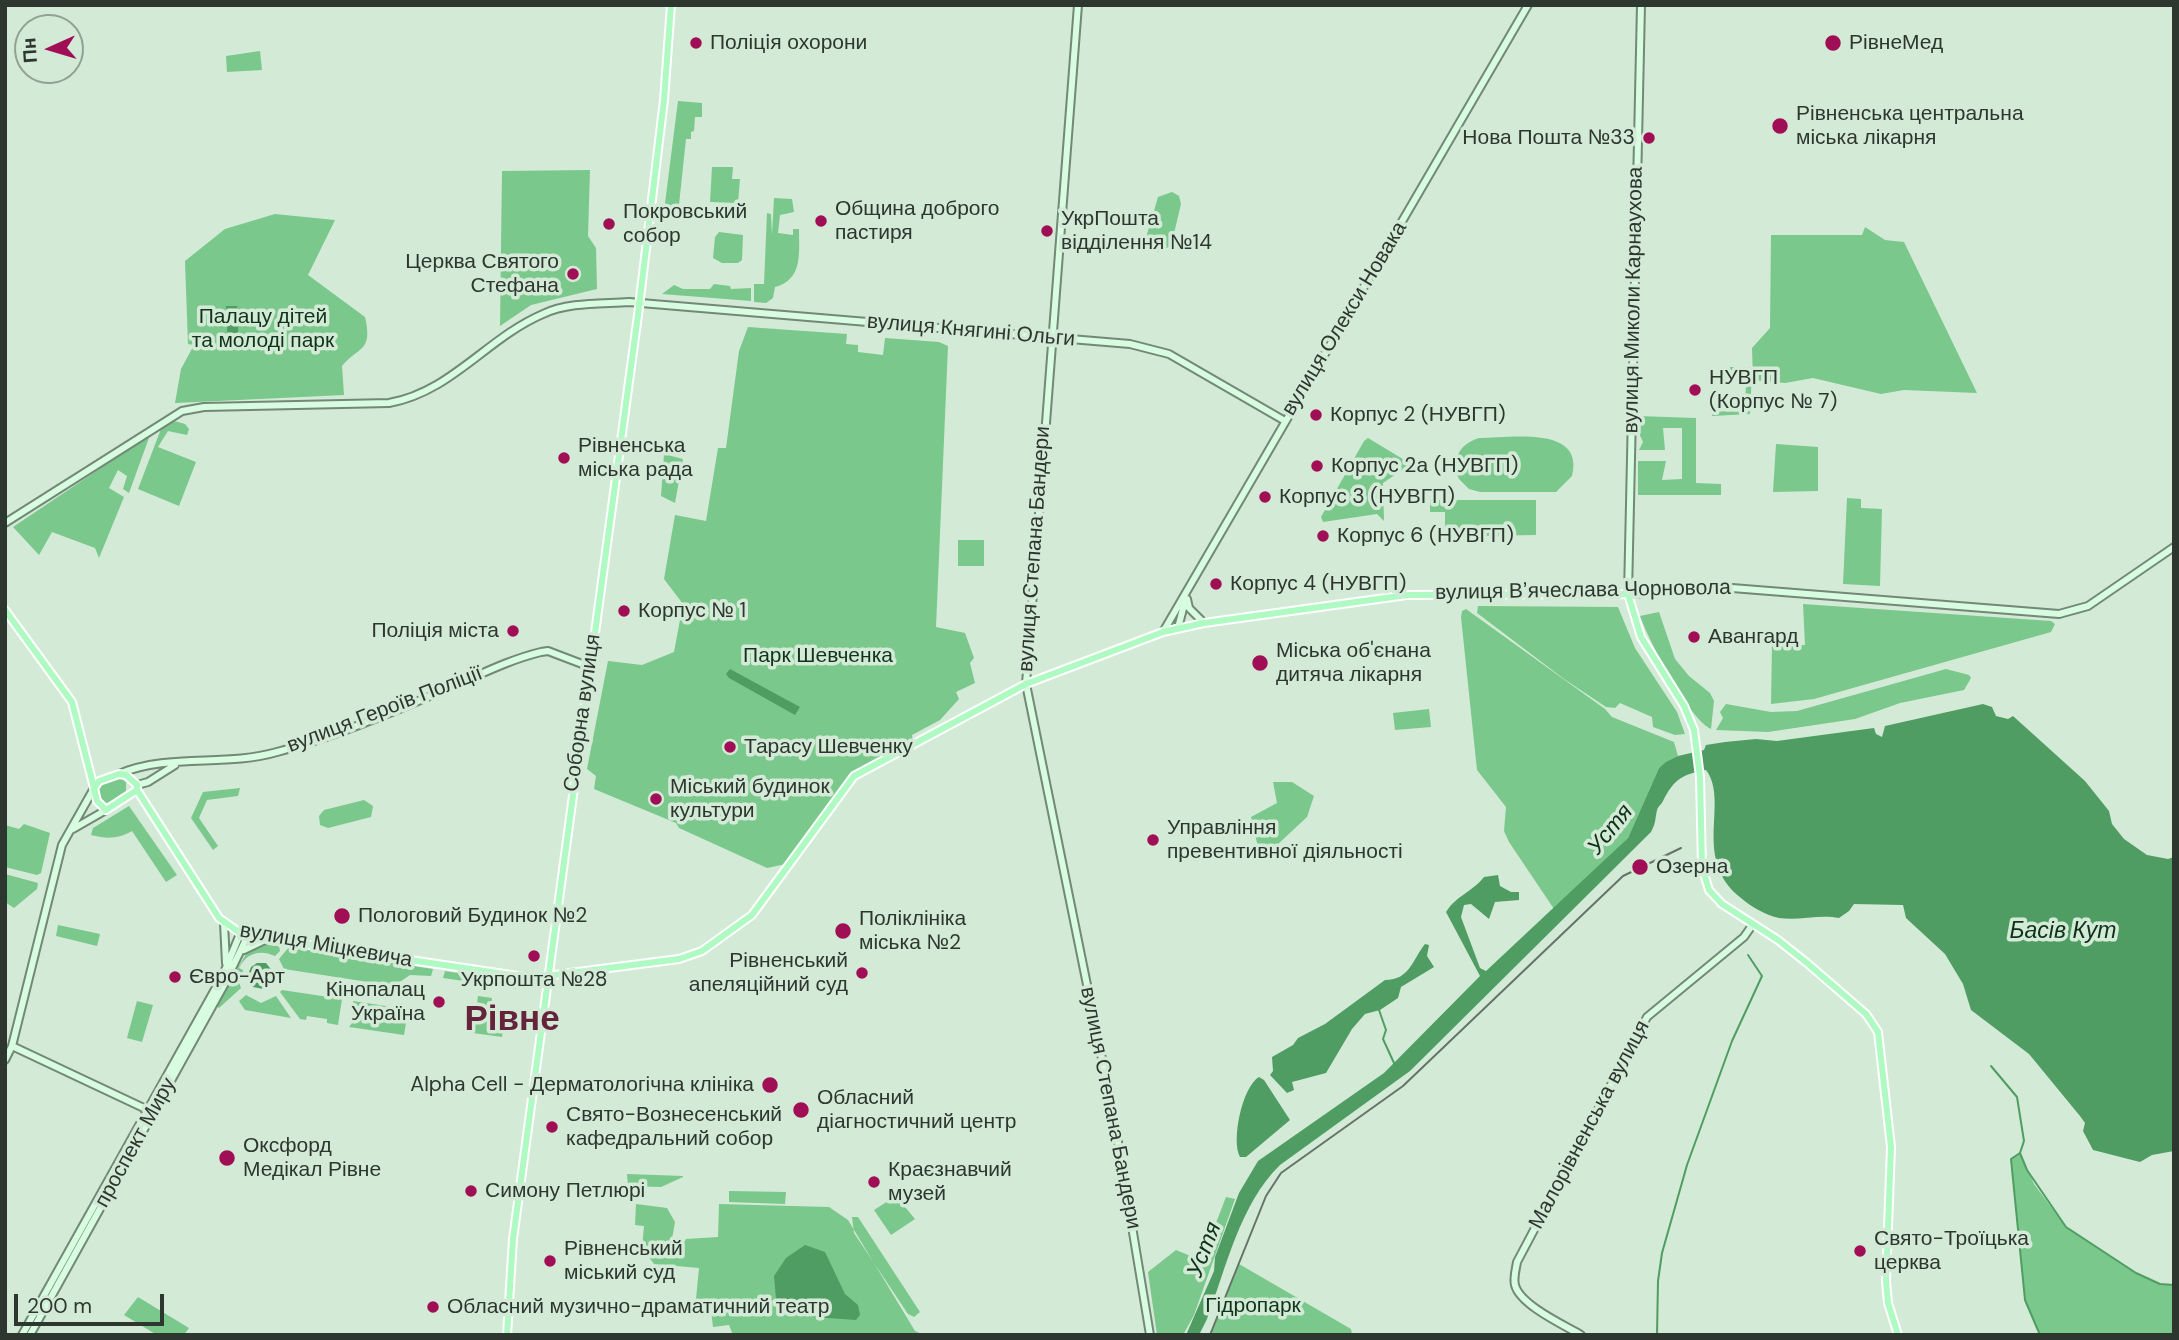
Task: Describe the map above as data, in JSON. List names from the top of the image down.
{
  "streets": {
    "main road": ["вулиця Вʼячеслава Чорновола", "Соборна вулиця", "вулиця Міцкевича"],
    "street": [
      "вулиця Миколи Карнаухова",
      "вулиця Олекси Новака",
      "вулиця Княгині Ольги",
      "вулиця Степана Бандери",
      "вулиця Героїв Поліції",
      "Малорівненська вулиця",
      "проспект Миру"
    ]
  },
  "crossings": [
    ["вулиця Миколи Карнаухова", "вулиця Вʼячеслава Чорновола"],
    ["вулиця Олекси Новака", "вулиця Княгині Ольги"],
    ["вулиця Олекси Новака", "вулиця Вʼячеслава Чорновола"],
    ["вулиця Княгині Ольги", "вулиця Степана Бандери"],
    ["вулиця Княгині Ольги", "Соборна вулиця"],
    ["вулиця Степана Бандери", "вулиця Вʼячеслава Чорновола"],
    ["вулиця Вʼячеслава Чорновола", "Соборна вулиця"],
    ["вулиця Вʼячеслава Чорновола", "вулиця Міцкевича"],
    ["вулиця Героїв Поліції", "Соборна вулиця"],
    ["вулиця Героїв Поліції", "вулиця Міцкевича"],
    ["Соборна вулиця", "вулиця Міцкевича"],
    ["вулиця Міцкевича", "проспект Миру"]
  ],
  "districts": ["Рівне"],
  "water": ["Устя", "Басів Кут"],
  "parks": ["Палацу дітей та молоді парк", "Парк Шевченка", "Гідропарк"],
  "places": [
    "Поліцiя охорони",
    "РівнеМед",
    "Рівненська центральна міська лікарня",
    "Нова Пошта №33",
    "Община доброго пастиря",
    "Покровський собор",
    "УкрПошта відділення №14",
    "Церква Святого Стефана",
    "НУВГП (Корпус № 7)",
    "Корпус 2 (НУВГП)",
    "Рівненська міська рада",
    "Корпус 2а (НУВГП)",
    "Корпус 3 (НУВГП)",
    "Корпус 6 (НУВГП)",
    "Корпус 4 (НУВГП)",
    "Корпус № 1",
    "Поліція міста",
    "Авангард",
    "Міська об'єнана дитяча лікарня",
    "Тарасу Шевченку",
    "Міський будинок культури",
    "Управління превентивної діяльності",
    "Озерна",
    "Пологовий Будинок №2",
    "Поліклініка міська №2",
    "Укрпошта №28",
    "Рівненський апеляційний суд",
    "Євро-Арт",
    "Кінопалац Україна",
    "Alpha Cell - Дерматологічна клініка",
    "Обласний діагностичний центр",
    "Свято-Вознесенський кафедральний собор",
    "Оксфорд Медікал Рівне",
    "Краєзнавчий музей",
    "Симону Петлюрі",
    "Свято-Троїцька церква",
    "Рівненський міський суд",
    "Обласний музично-драматичний театр"
  ],
  "scale_bar": "200 m",
  "north": "left"
}
